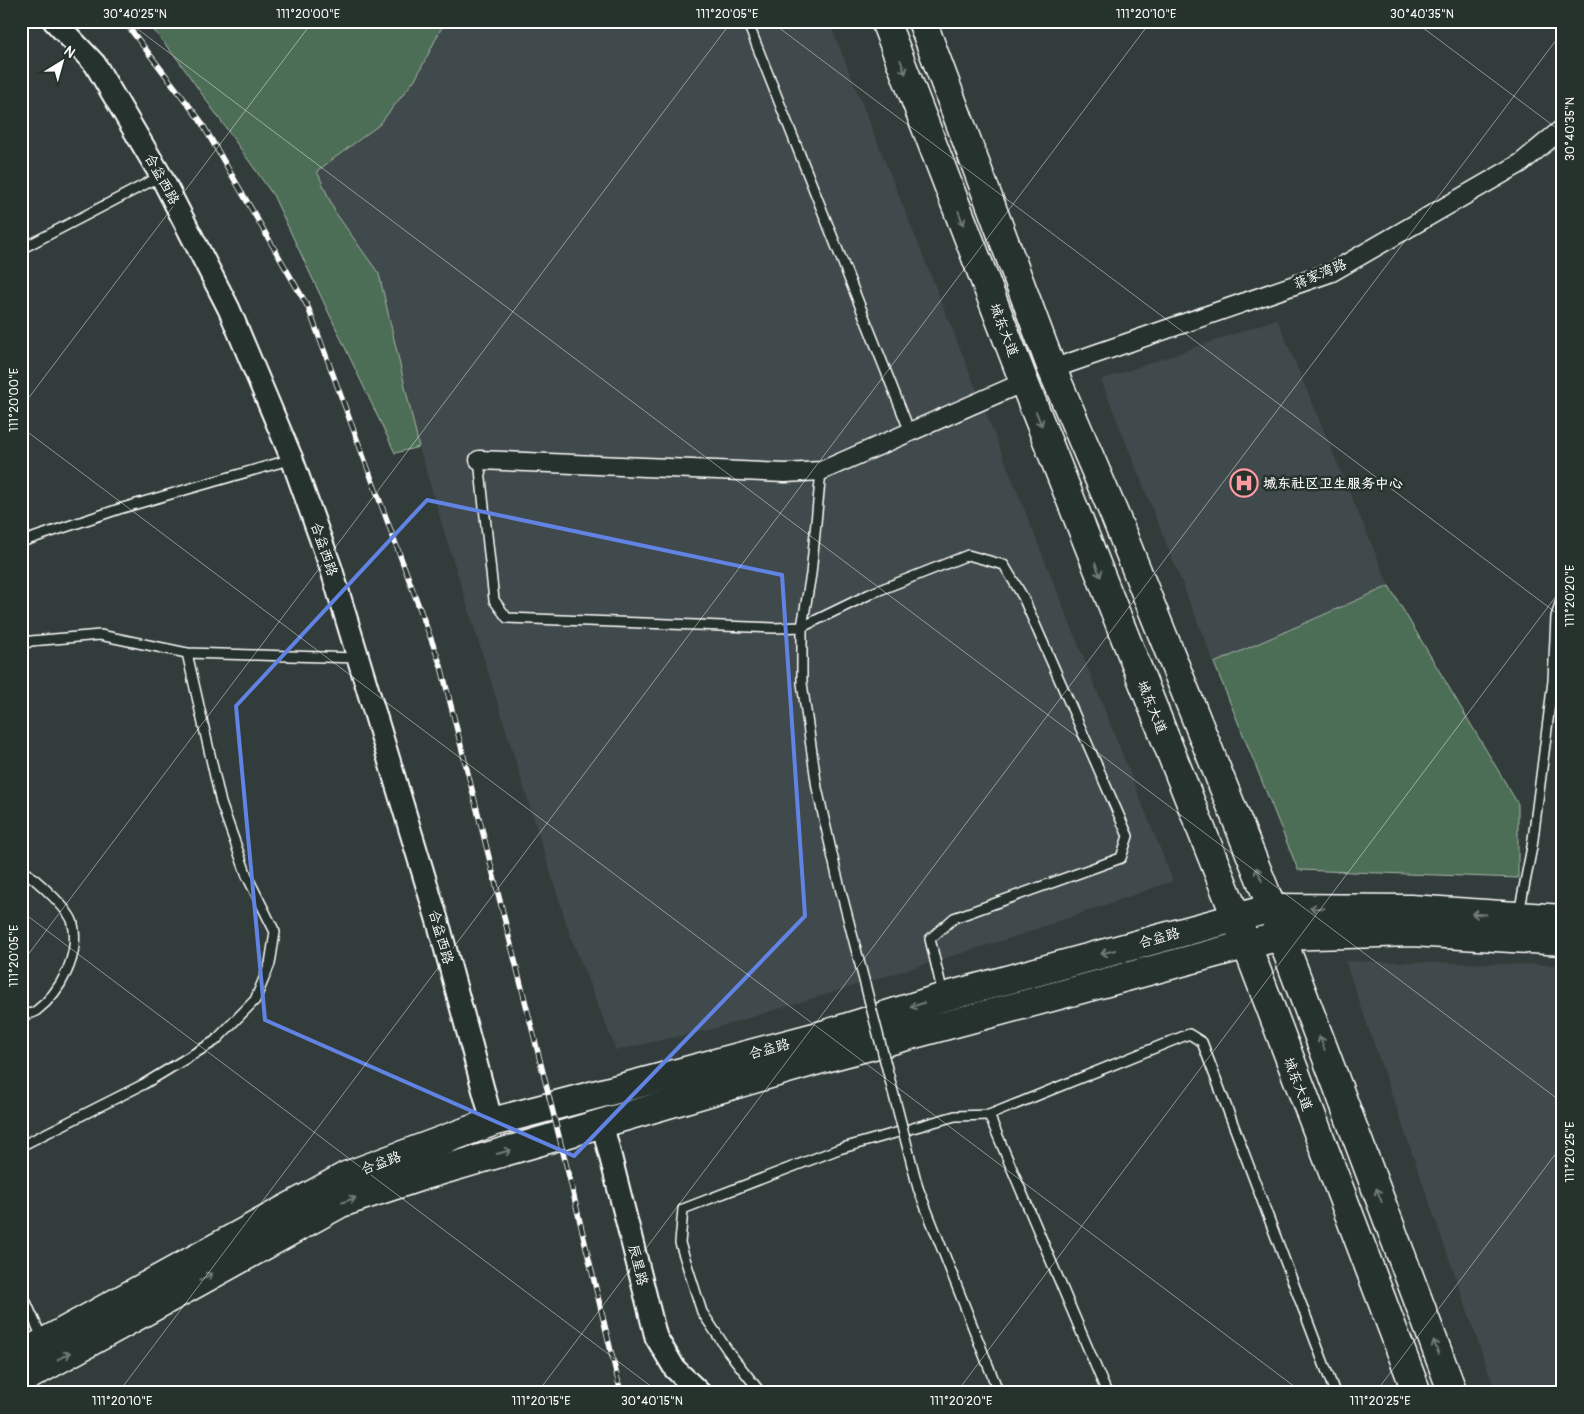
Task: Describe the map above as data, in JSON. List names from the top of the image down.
{
  "streets": {
    "main road": ["城东大道", "合益路"],
    "street": ["合益西路", "蒋家湾路", "辰星路"]
  },
  "crossings": [
    ["合益西路", "合益路"],
    ["城东大道", "合益路"],
    ["合益路", "辰星路"]
  ],
  "places": {
    "hospital": ["城东社区卫生服务中心"]
  },
  "north": "top right",
  "coordinates": [
    "30°40'25\"N",
    "111°20'00\"E",
    "111°20'05\"E",
    "111°20'10\"E",
    "30°40'35\"N",
    "111°20'20\"E",
    "111°20'25\"E",
    "111°20'15\"E",
    "30°40'15\"N"
  ]
}
